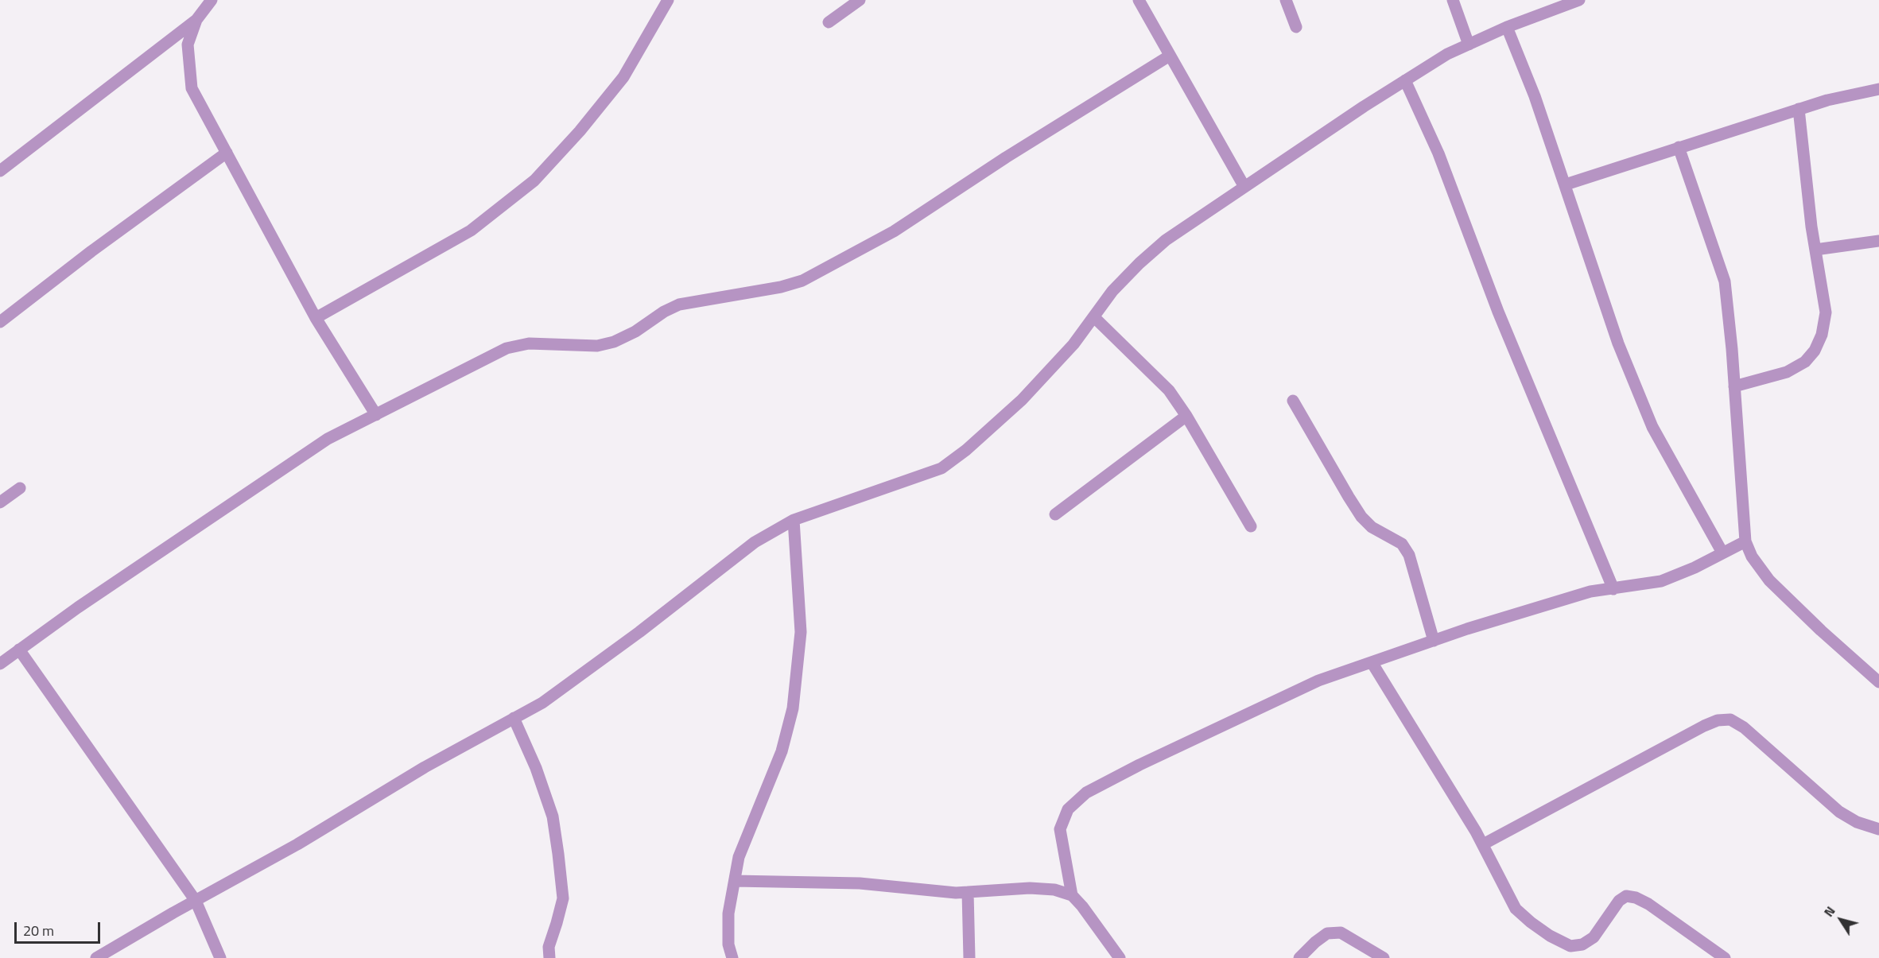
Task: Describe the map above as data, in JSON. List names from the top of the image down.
{
  "scale_bar": "20 m",
  "north": "top left"
}
